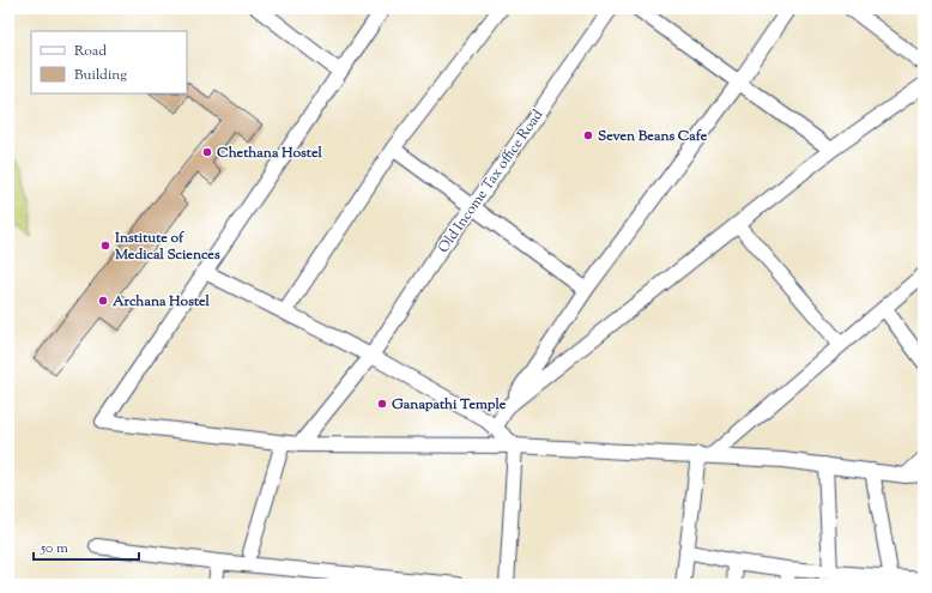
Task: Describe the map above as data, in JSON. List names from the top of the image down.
{
  "streets": {
    "street": ["Old Income Tax office Road"]
  },
  "places": [
    "Seven Beans Cafe",
    "Chethana Hostel",
    "Institute of Medical Sciences",
    "Archana Hostel",
    "Ganapathi Temple"
  ],
  "legend": ["Road", "Building"],
  "scale_bar": "50 m"
}
